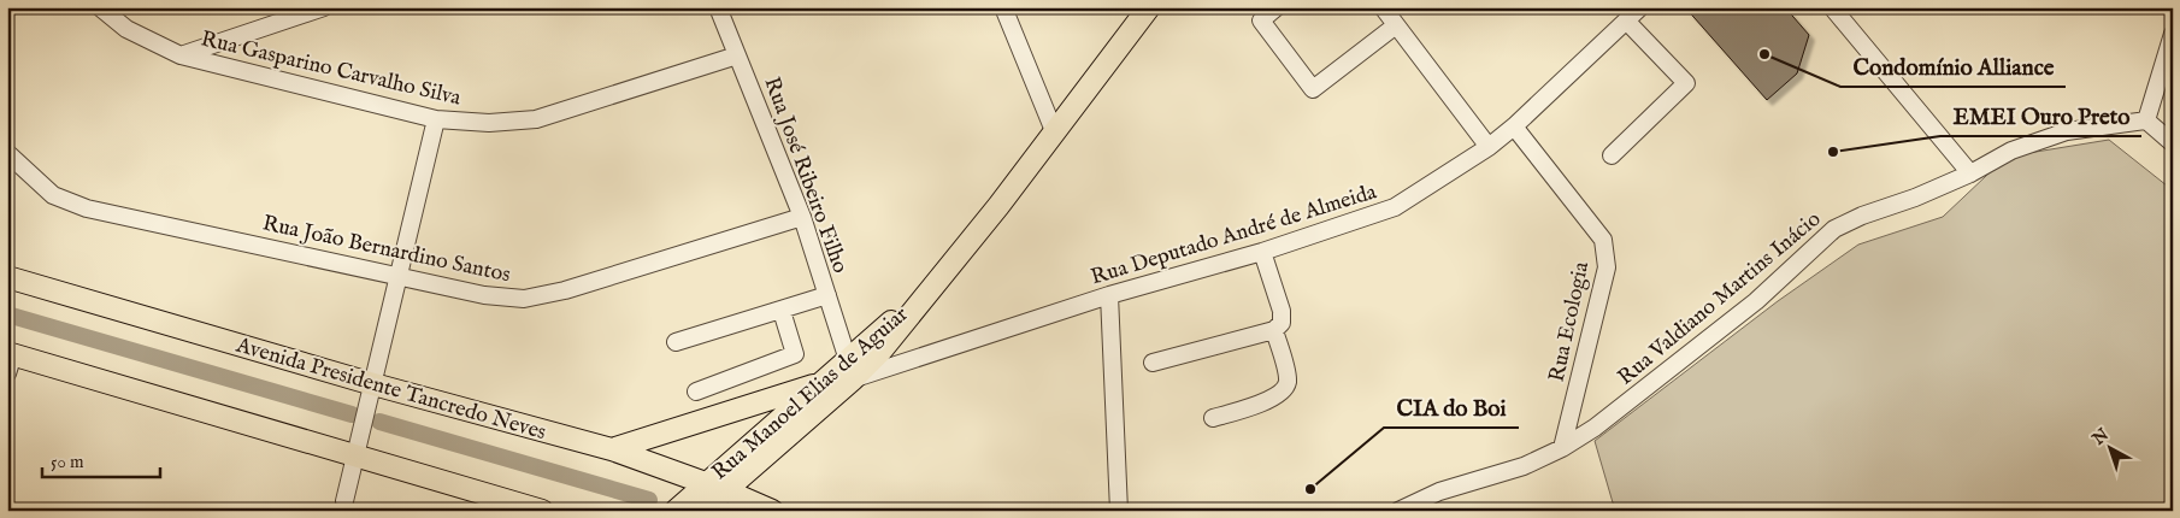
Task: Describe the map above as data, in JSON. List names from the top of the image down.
{
  "streets": {
    "main road": ["Avenida Presidente Tancredo Neves", "Rua Manoel Elias de Aguiar"],
    "street": [
      "Rua Gasparino Carvalho Silva",
      "Rua José Ribeiro Filho",
      "Rua Deputado André de Almeida",
      "Rua João Bernardino Santos",
      "Rua Valdiano Martins Inácio",
      "Rua Ecologia"
    ]
  },
  "crossings": [
    ["Rua Gasparino Carvalho Silva", "Rua José Ribeiro Filho"],
    ["Rua José Ribeiro Filho", "Rua Deputado André de Almeida"],
    ["Rua José Ribeiro Filho", "Rua João Bernardino Santos"],
    ["Rua José Ribeiro Filho", "Rua Manoel Elias de Aguiar"],
    ["Rua Deputado André de Almeida", "Rua Ecologia"],
    ["Rua Deputado André de Almeida", "Rua Manoel Elias de Aguiar"],
    ["Rua Valdiano Martins Inácio", "Rua Ecologia"],
    ["Avenida Presidente Tancredo Neves", "Rua Manoel Elias de Aguiar"]
  ],
  "places": ["Condomínio Alliance", "EMEI Ouro Preto", "CIA do Boi"],
  "scale_bar": "50 m",
  "north": "top left"
}
